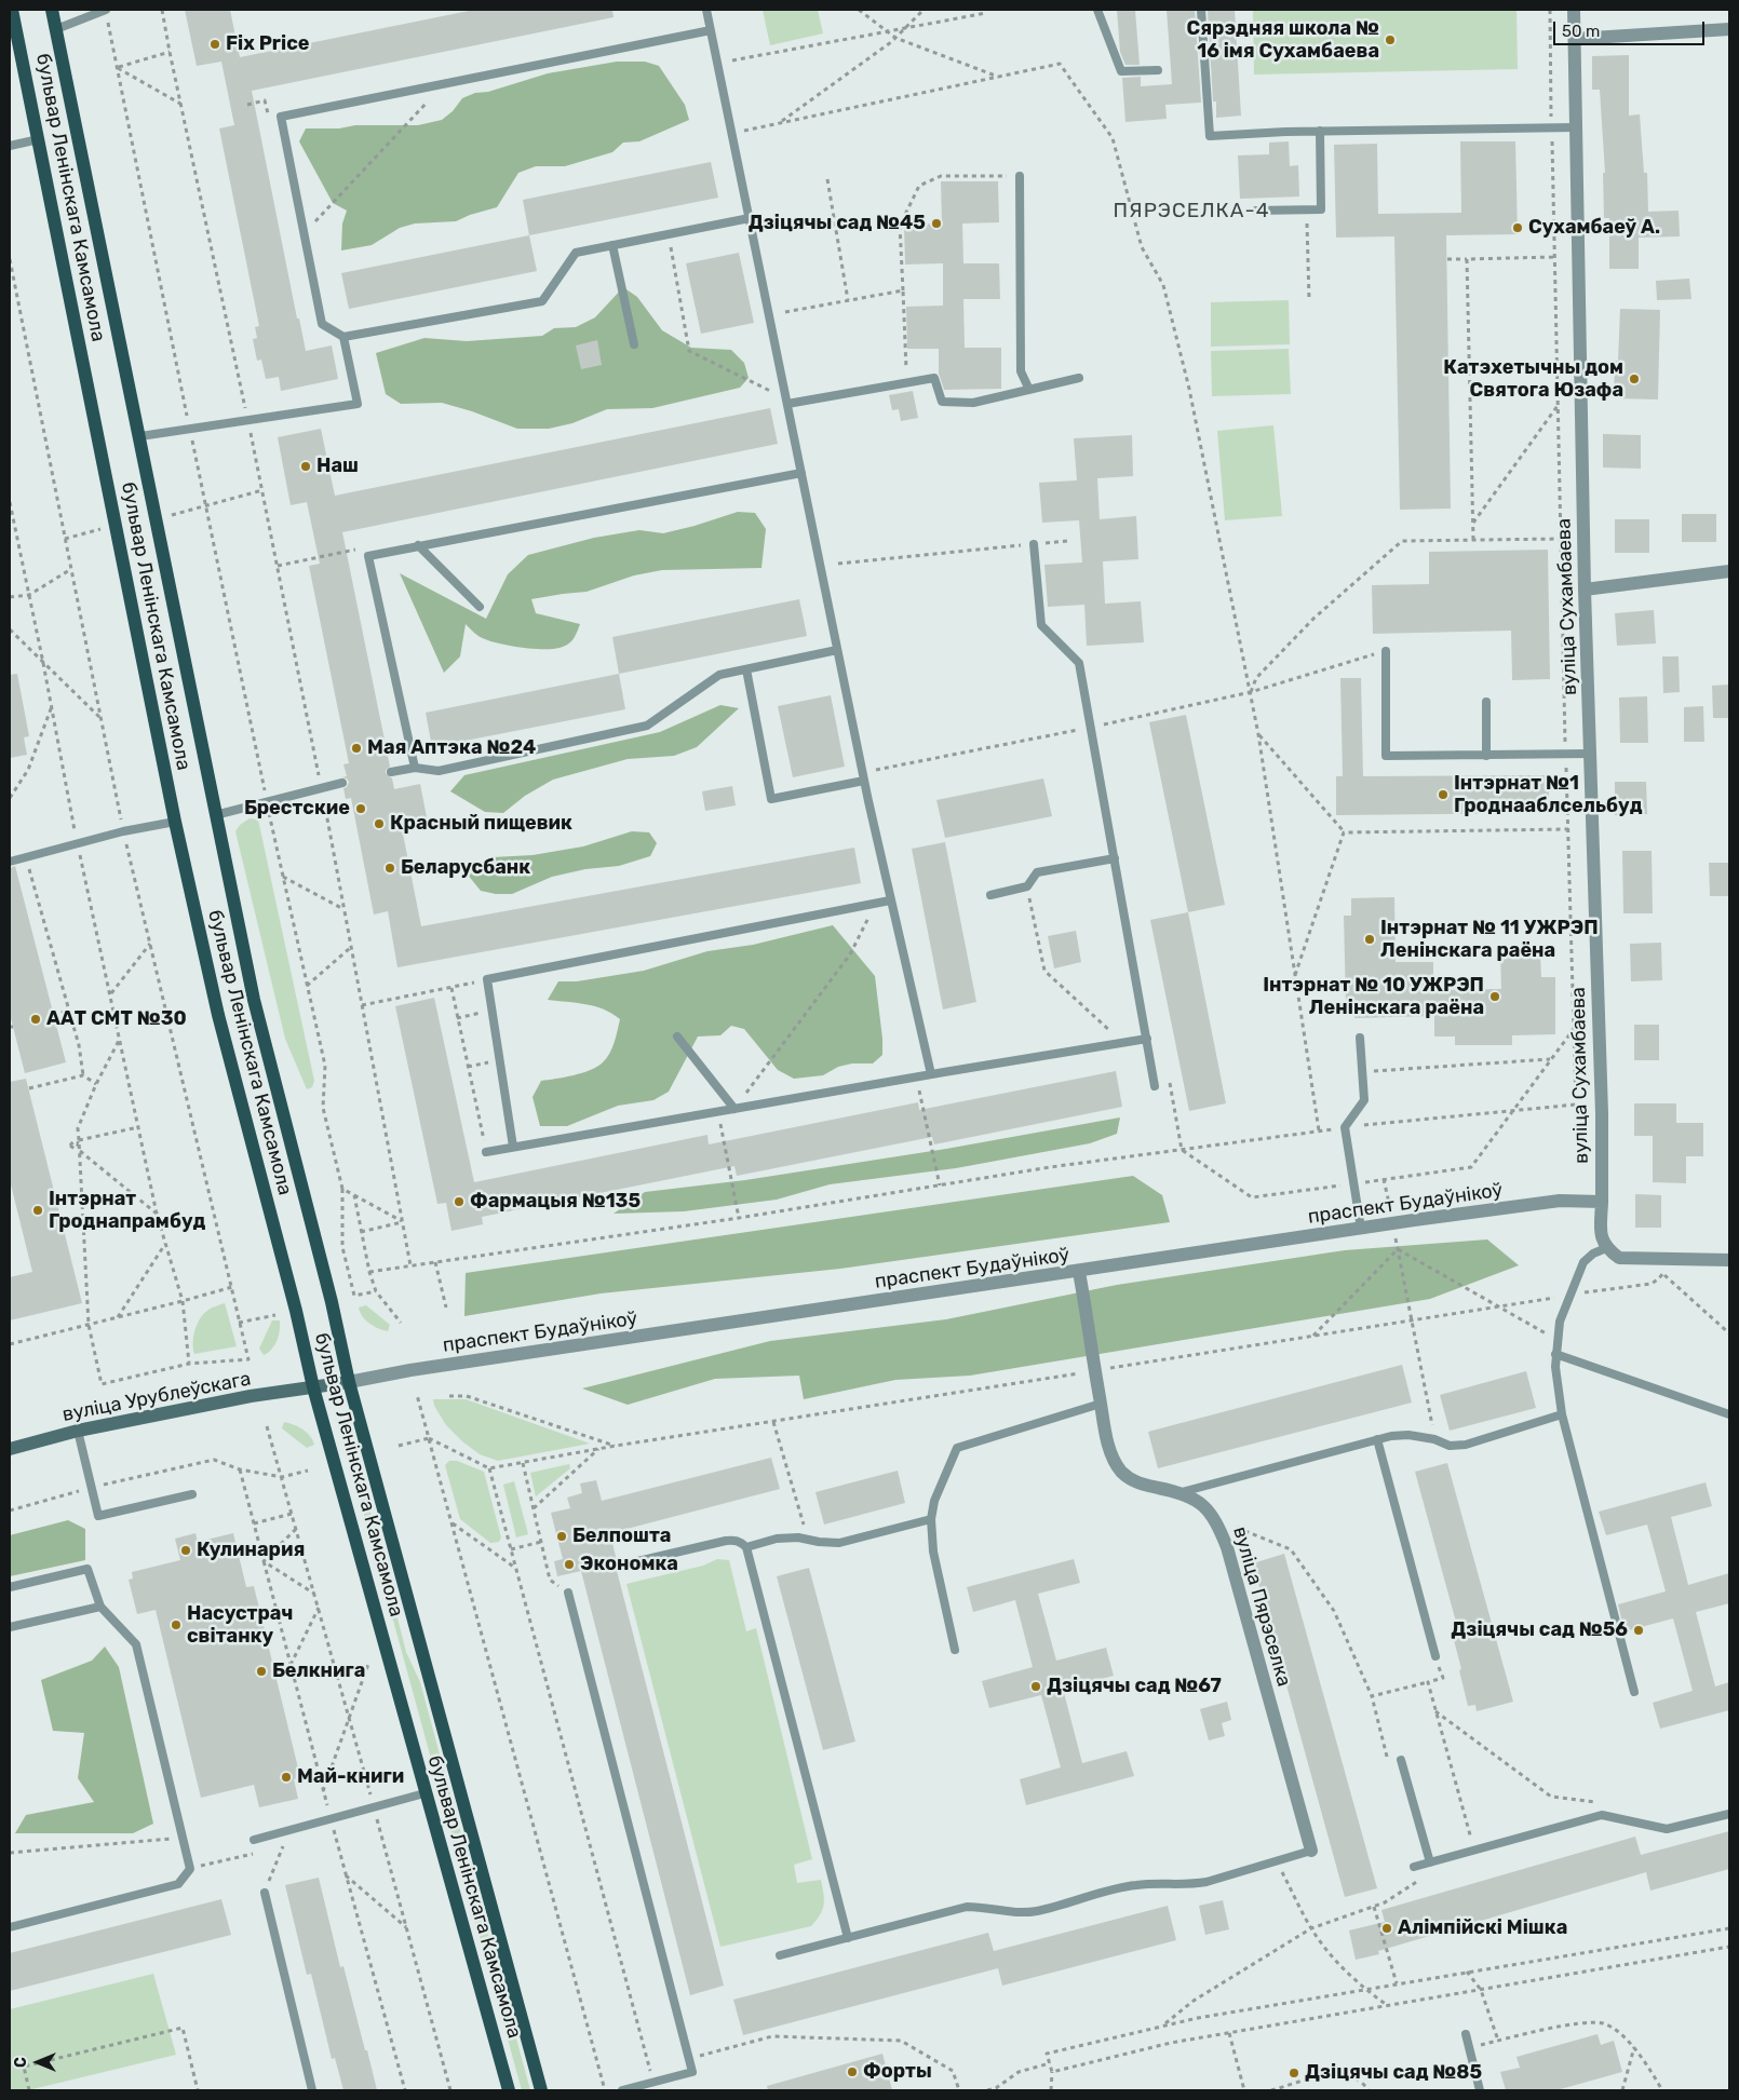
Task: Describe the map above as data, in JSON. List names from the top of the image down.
{
  "streets": {
    "main road": ["бульвар Ленінскага Камсамола", "вуліца Урублеўскага"],
    "street": ["вуліца Сухамбаева", "праспект Будаўнікоў", "вуліца Пярэселка"]
  },
  "crossings": [
    ["бульвар Ленінскага Камсамола", "праспект Будаўнікоў"],
    ["бульвар Ленінскага Камсамола", "вуліца Урублеўскага"],
    ["вуліца Сухамбаева", "праспект Будаўнікоў"],
    ["праспект Будаўнікоў", "вуліца Урублеўскага"],
    ["праспект Будаўнікоў", "вуліца Пярэселка"]
  ],
  "districts": ["ПЯРЭСЕЛКА-4"],
  "places": [
    "Сярэдняя школа № 16 імя Сухамбаева",
    "Fix Price",
    "Дзіцячы сад №45",
    "Сухамбаеў А.",
    "Катэхетычны дом Святога Юзафа",
    "Наш",
    "Мая Аптэка №24",
    "Інтэрнат №1 Гроднааблсельбуд",
    "Брестские",
    "Красный пищевик",
    "Беларусбанк",
    "Інтэрнат № 11 УЖРЭП Ленінскага раёна",
    "Інтэрнат № 10 УЖРЭП Ленінскага раёна",
    "ААТ СМТ №30",
    "Фармацыя №135",
    "Інтэрнат Гроднапрамбуд",
    "Белпошта",
    "Кулинария",
    "Экономка",
    "Насустрач світанку",
    "Дзіцячы сад №56",
    "Белкнига",
    "Дзіцячы сад №67",
    "Май-книги",
    "Алімпійскі Мішка",
    "Форты",
    "Дзіцячы сад №85"
  ],
  "scale_bar": "50 m",
  "north": "left"
}
